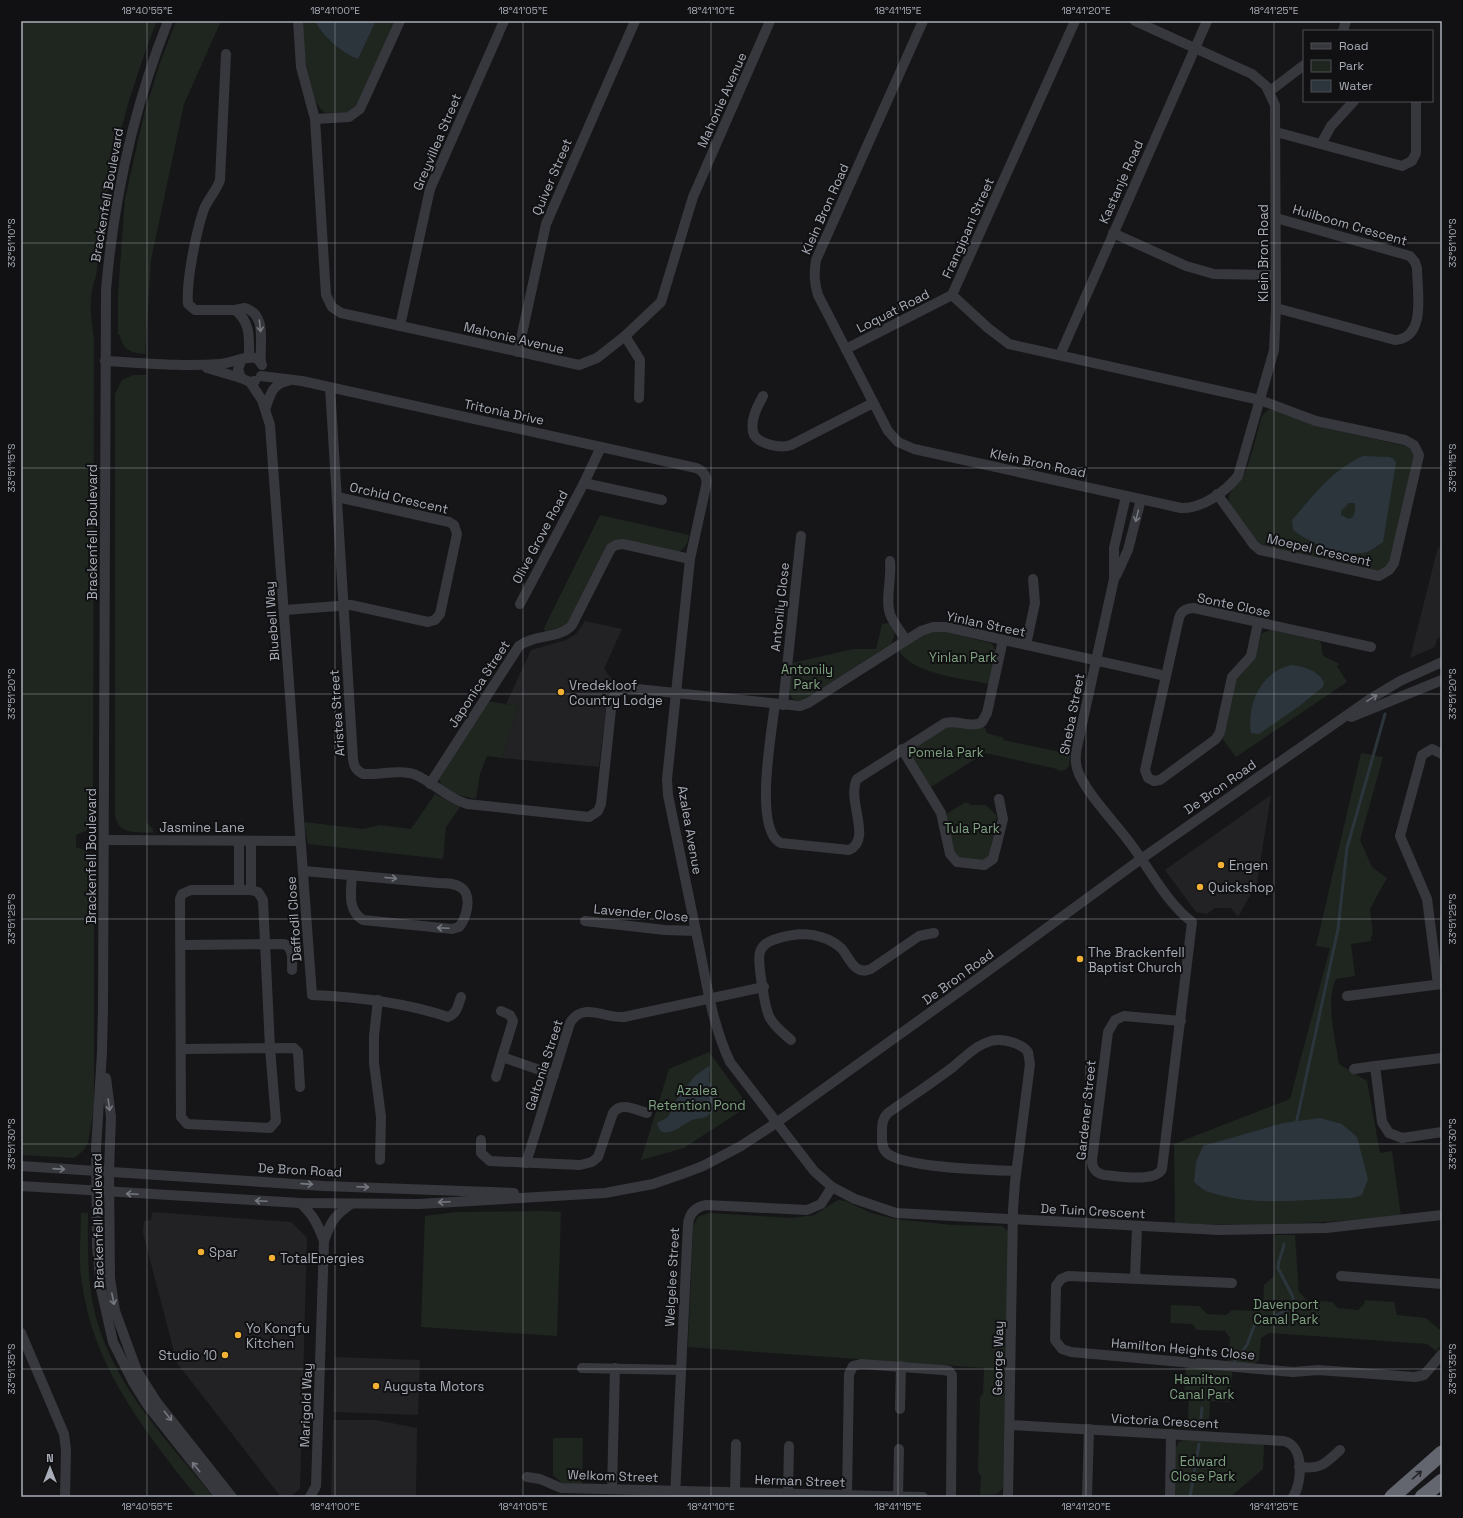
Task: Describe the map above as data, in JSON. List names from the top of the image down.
{
  "streets": {
    "street": [
      "Mahonie Avenue",
      "Greyvillea Street",
      "Quiver Street",
      "Kastanje Road",
      "Brackenfell Boulevard",
      "Klein Bron Road",
      "Huilboom Crescent",
      "Frangipani Street",
      "Loquat Road",
      "Tritonia Drive",
      "Orchid Crescent",
      "Olive Grove Road",
      "Moepel Crescent",
      "Sonte Close",
      "Antonily Close",
      "Bluebell Way",
      "Yinlan Street",
      "Japonica Street",
      "Aristea Street",
      "Sheba Street",
      "De Bron Road",
      "Jasmine Lane",
      "Azalea Avenue",
      "Lavender Close",
      "Daffodil Close",
      "Galtonia Street",
      "Gardener Street",
      "De Tuin Crescent",
      "Welgelee Street",
      "Hamilton Heights Close",
      "George Way",
      "Marigold Way",
      "Victoria Crescent",
      "Welkom Street",
      "Herman Street"
    ]
  },
  "crossings": [
    ["Mahonie Avenue", "Greyvillea Street"],
    ["Mahonie Avenue", "Quiver Street"],
    ["Kastanje Road", "Frangipani Street"],
    ["Brackenfell Boulevard", "De Bron Road"],
    ["Brackenfell Boulevard", "Jasmine Lane"],
    ["Klein Bron Road", "Huilboom Crescent"],
    ["Klein Bron Road", "Frangipani Street"],
    ["Klein Bron Road", "Loquat Road"],
    ["Klein Bron Road", "Moepel Crescent"],
    ["Klein Bron Road", "Sheba Street"],
    ["Frangipani Street", "Loquat Road"],
    ["Frangipani Street", "Moepel Crescent"],
    ["Tritonia Drive", "Olive Grove Road"],
    ["Tritonia Drive", "Bluebell Way"],
    ["Tritonia Drive", "Aristea Street"],
    ["Tritonia Drive", "Azalea Avenue"],
    ["Orchid Crescent", "Aristea Street"],
    ["Antonily Close", "Yinlan Street"],
    ["Bluebell Way", "Jasmine Lane"],
    ["Bluebell Way", "Daffodil Close"],
    ["Yinlan Street", "Aristea Street"],
    ["Yinlan Street", "Sheba Street"],
    ["Yinlan Street", "Azalea Avenue"],
    ["Japonica Street", "Aristea Street"],
    ["Japonica Street", "Azalea Avenue"],
    ["Aristea Street", "Azalea Avenue"],
    ["Sheba Street", "De Bron Road"],
    ["Sheba Street", "Gardener Street"],
    ["De Bron Road", "Azalea Avenue"],
    ["De Bron Road", "Gardener Street"],
    ["De Bron Road", "De Tuin Crescent"],
    ["De Bron Road", "Marigold Way"],
    ["Jasmine Lane", "Daffodil Close"],
    ["Azalea Avenue", "Lavender Close"],
    ["Azalea Avenue", "Galtonia Street"],
    ["Azalea Avenue", "De Tuin Crescent"],
    ["De Tuin Crescent", "Welgelee Street"],
    ["De Tuin Crescent", "George Way"],
    ["Welgelee Street", "Welkom Street"],
    ["Welgelee Street", "Herman Street"],
    ["George Way", "Victoria Crescent"],
    ["Welkom Street", "Herman Street"]
  ],
  "parks": [
    "Yinlan Park",
    "Antonily Park",
    "Pomela Park",
    "Tula Park",
    "Azalea Retention Pond",
    "Davenport Canal Park",
    "Hamilton Canal Park",
    "Edward Close Park"
  ],
  "places": [
    "Vredekloof Country Lodge",
    "Engen",
    "Quickshop",
    "The Brackenfell Baptist Church",
    "Spar",
    "TotalEnergies",
    "Yo Kongfu Kitchen",
    "Studio 10",
    "Augusta Motors"
  ],
  "legend": ["Road", "Park", "Water"],
  "north": "top",
  "coordinates": [
    "18°40'55\"E",
    "18°41'00\"E",
    "18°41'05\"E",
    "18°41'10\"E",
    "18°41'15\"E",
    "18°41'20\"E",
    "18°41'25\"E",
    "33°51'10\"S",
    "33°51'15\"S",
    "33°51'20\"S",
    "33°51'25\"S",
    "33°51'30\"S",
    "33°51'35\"S"
  ]
}
